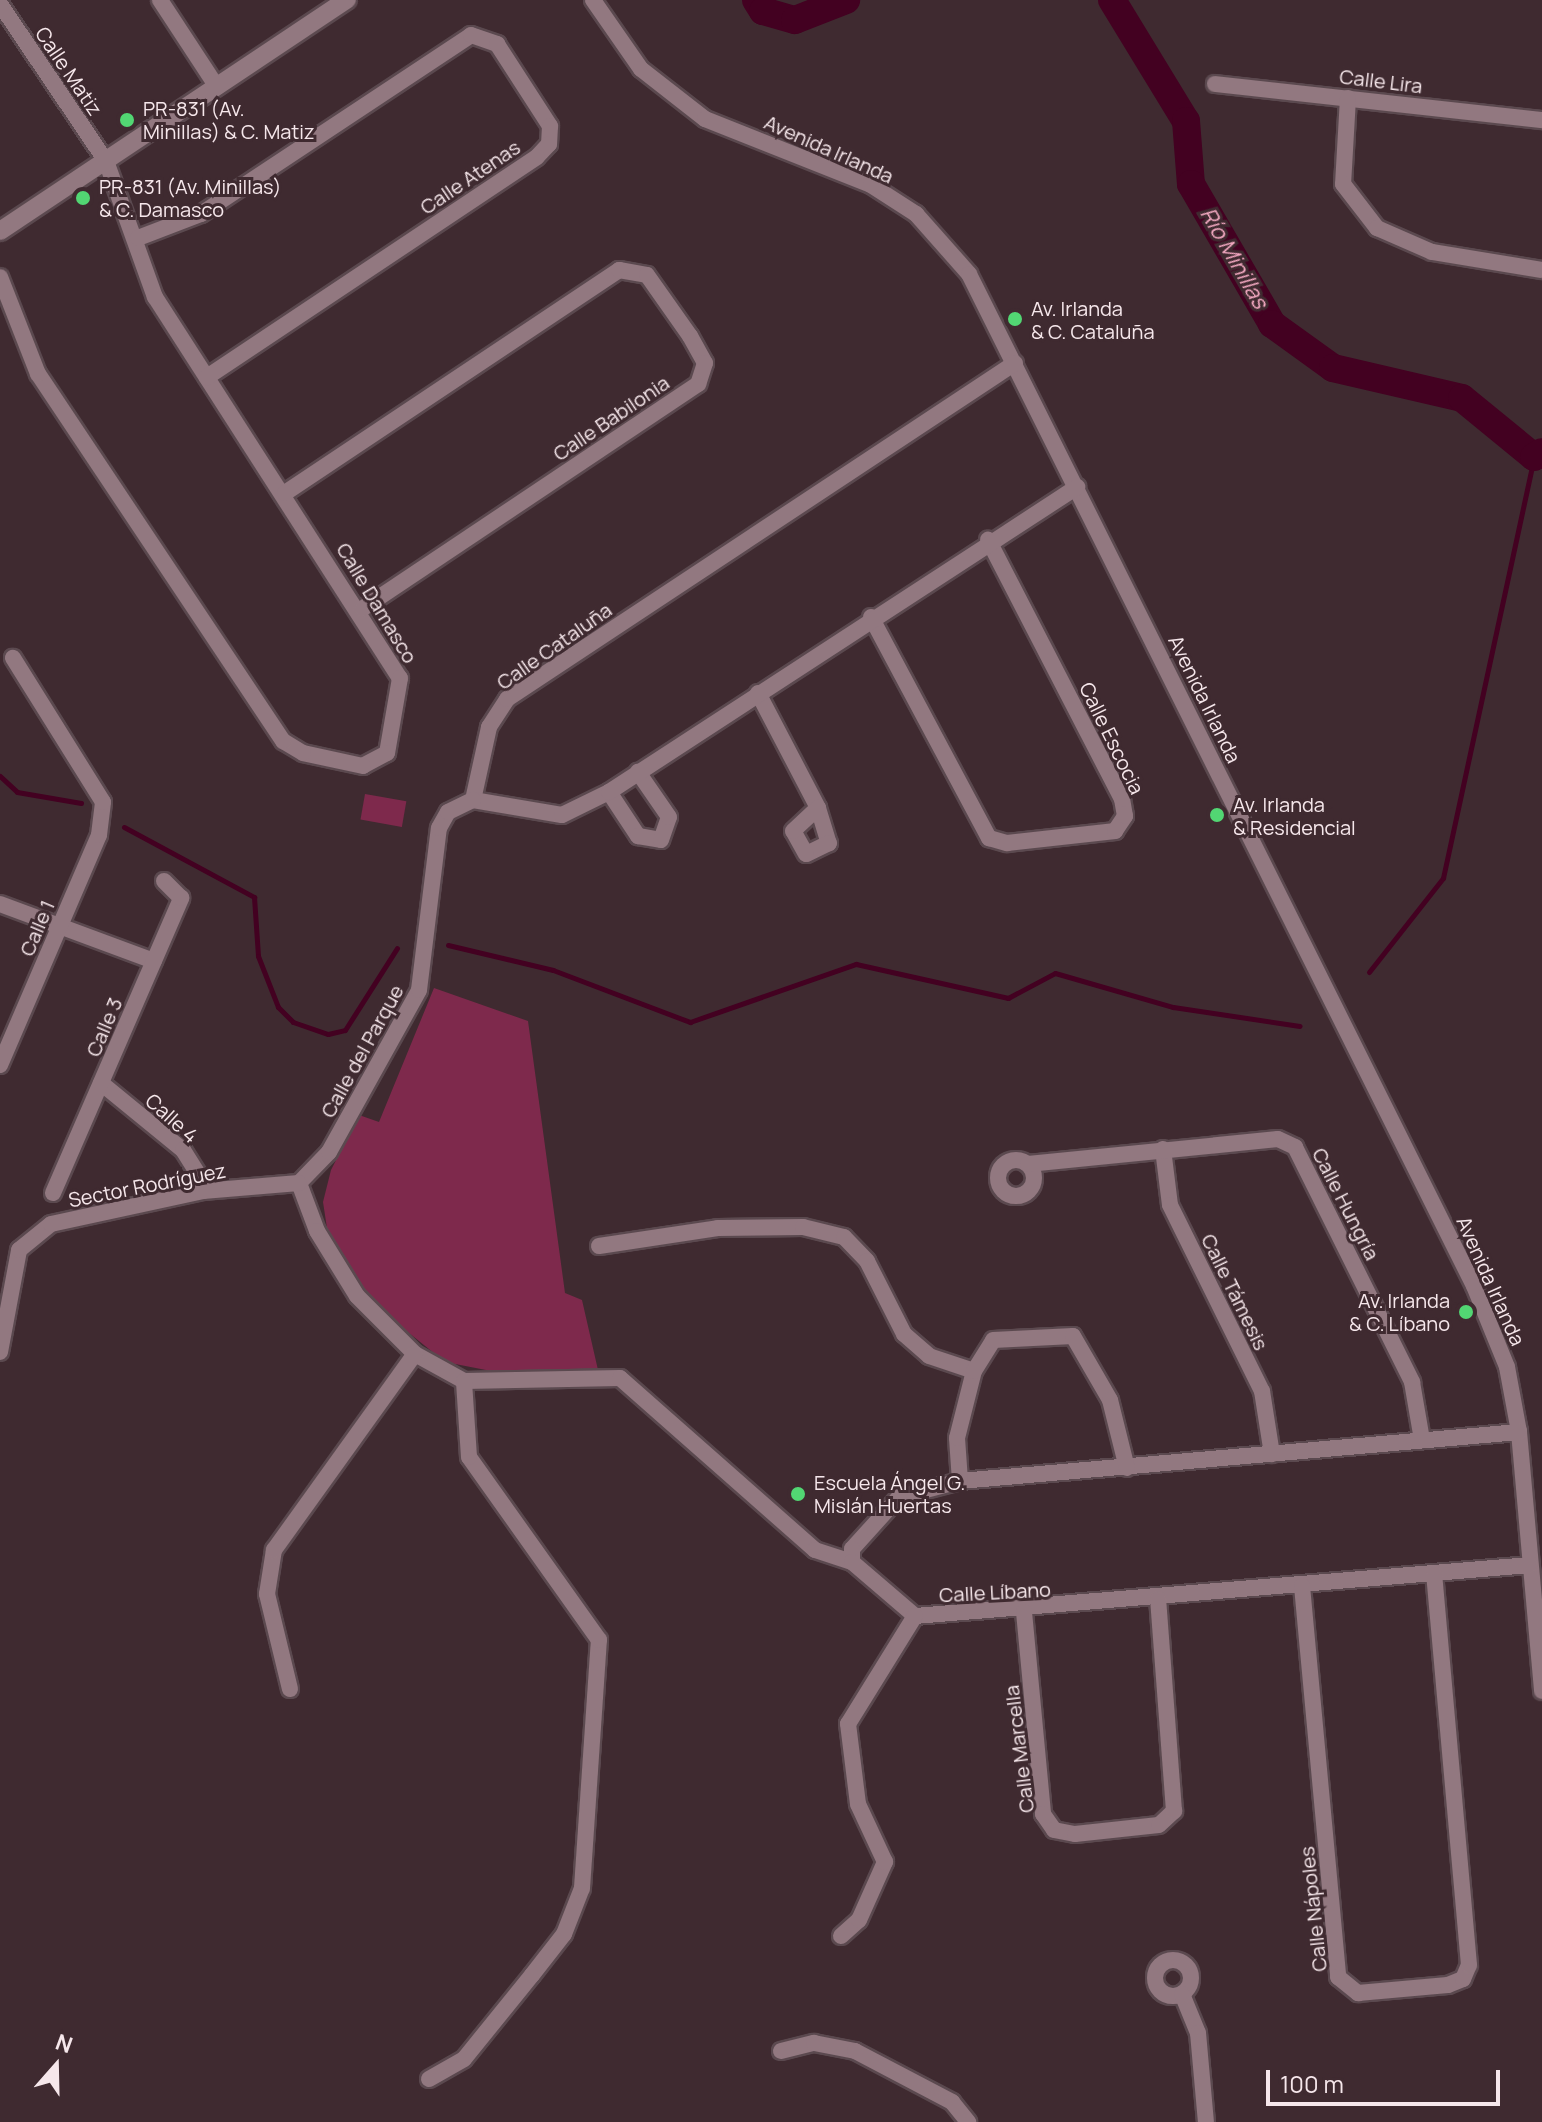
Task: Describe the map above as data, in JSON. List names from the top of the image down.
{
  "streets": {
    "street": [
      "Calle Matiz",
      "Calle Lira",
      "Avenida Irlanda",
      "Calle Atenas",
      "Calle Babilonia",
      "Calle Damasco",
      "Calle Cataluña",
      "Calle Escocia",
      "Calle 1",
      "Calle 3",
      "Calle del Parque",
      "Calle 4",
      "Sector Rodríguez",
      "Calle Hungría",
      "Calle Támesis",
      "Calle Líbano",
      "Calle Marcella",
      "Calle Nápoles"
    ]
  },
  "crossings": [
    ["Calle Matiz", "Calle Damasco"],
    ["Avenida Irlanda", "Calle Cataluña"],
    ["Avenida Irlanda", "Calle Líbano"],
    ["Calle Atenas", "Calle Damasco"],
    ["Calle Babilonia", "Calle Damasco"],
    ["Calle Cataluña", "Calle del Parque"],
    ["Calle 3", "Calle 4"],
    ["Calle del Parque", "Sector Rodríguez"],
    ["Calle 4", "Sector Rodríguez"],
    ["Calle Hungría", "Calle Támesis"],
    ["Calle Líbano", "Calle Marcella"],
    ["Calle Líbano", "Calle Nápoles"]
  ],
  "water": ["Río Minillas"],
  "places": [
    "PR-831 (Av. Minillas) & C. Matiz",
    "PR-831 (Av. Minillas) & C. Damasco",
    "Av. Irlanda & C. Cataluña",
    "Av. Irlanda & Residencial",
    "Av. Irlanda & C. Líbano",
    "Escuela Ángel G. Mislán Huertas"
  ],
  "scale_bar": "100 m",
  "north": "top"
}
